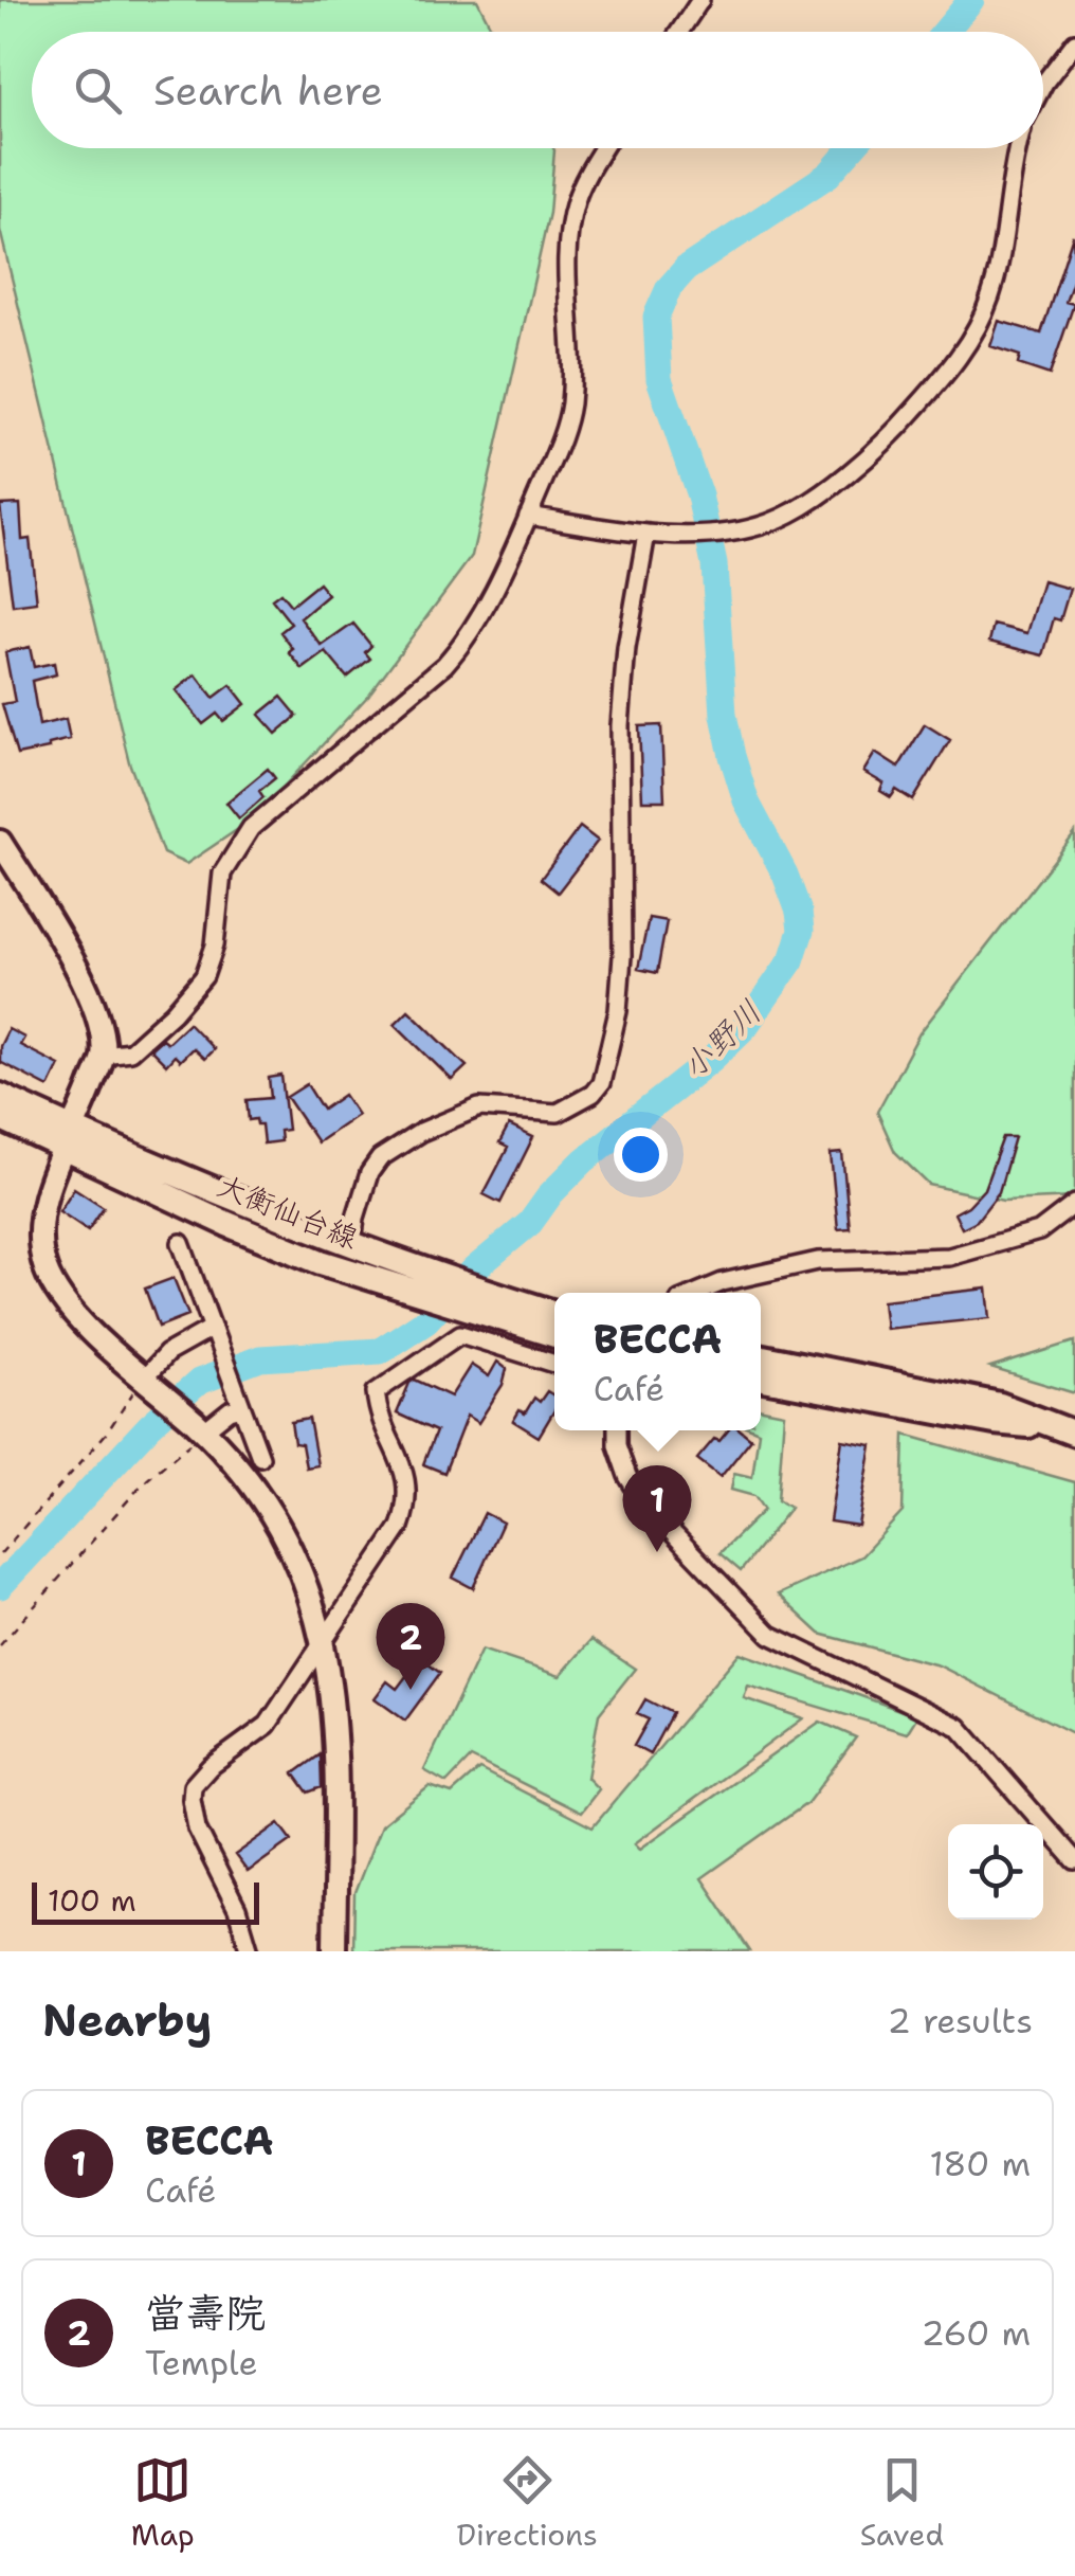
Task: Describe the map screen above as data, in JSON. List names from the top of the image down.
{
  "streets": {
    "main road": ["大衡仙台線"]
  },
  "water": ["小野川"],
  "scale_bar": "100 m",
  "page": {
    "search": "Search here",
    "popup": ["BECCA", "Café"],
    "pins": ["1", "2"],
    "scale": "100 m",
    "heading": ["Nearby", "2 results"],
    "list": [
      {
        "mark": "1",
        "name": "BECCA",
        "note": "Café",
        "value": "180 m"
      },
      {
        "mark": "2",
        "name": "當壽院",
        "note": "Temple",
        "value": "260 m"
      }
    ],
    "nav": ["Map", "Directions", "Saved"]
  }
}
